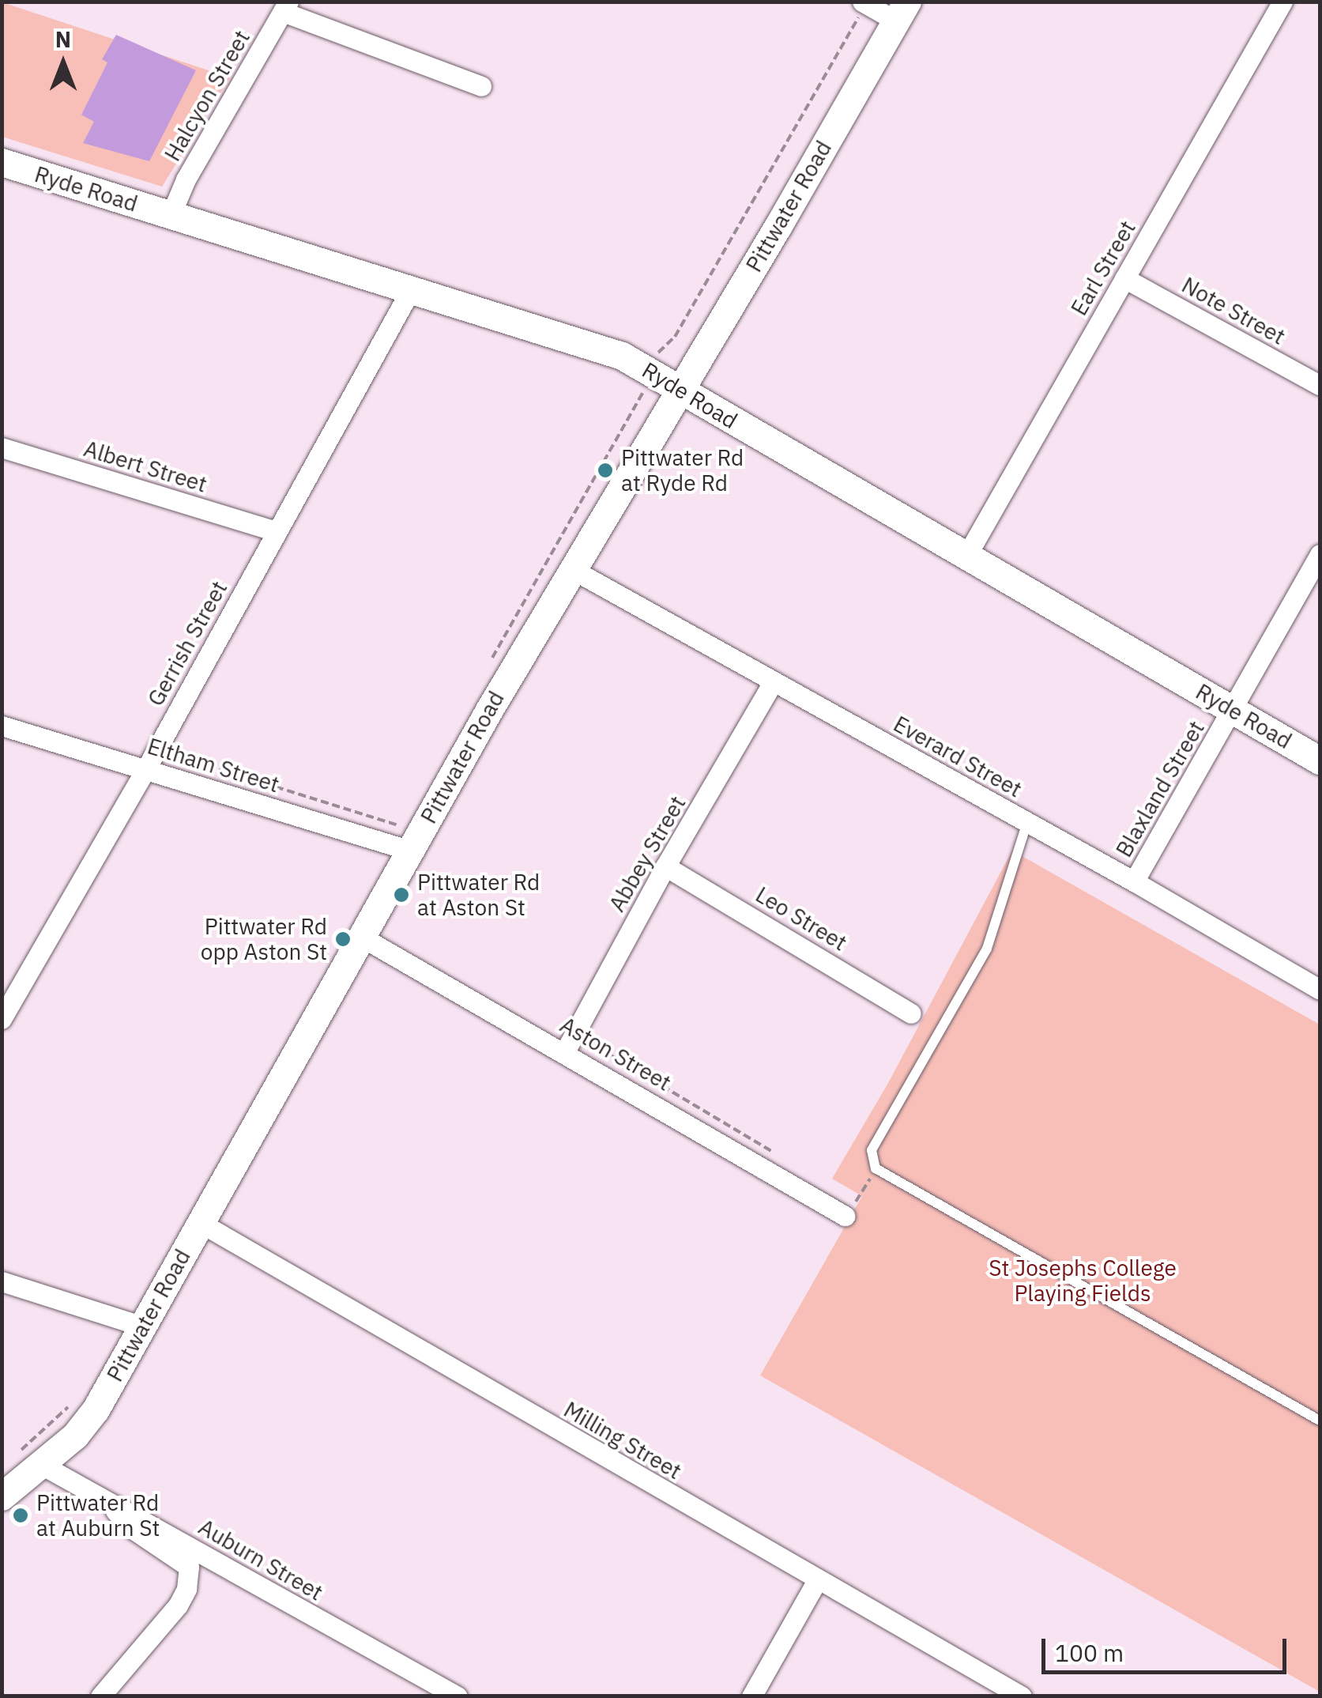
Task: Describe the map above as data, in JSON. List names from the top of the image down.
{
  "streets": {
    "main road": ["Ryde Road", "Pittwater Road"],
    "street": [
      "Halcyon Street",
      "Earl Street",
      "Note Street",
      "Albert Street",
      "Gerrish Street",
      "Everard Street",
      "Eltham Street",
      "Blaxland Street",
      "Abbey Street",
      "Leo Street",
      "Aston Street",
      "Milling Street",
      "Auburn Street"
    ]
  },
  "crossings": [
    ["Halcyon Street", "Ryde Road"],
    ["Ryde Road", "Pittwater Road"],
    ["Ryde Road", "Earl Street"],
    ["Ryde Road", "Gerrish Street"],
    ["Ryde Road", "Blaxland Street"],
    ["Pittwater Road", "Everard Street"],
    ["Pittwater Road", "Eltham Street"],
    ["Pittwater Road", "Aston Street"],
    ["Pittwater Road", "Milling Street"],
    ["Pittwater Road", "Auburn Street"],
    ["Earl Street", "Note Street"],
    ["Albert Street", "Gerrish Street"],
    ["Gerrish Street", "Eltham Street"],
    ["Everard Street", "Blaxland Street"],
    ["Everard Street", "Abbey Street"],
    ["Abbey Street", "Leo Street"],
    ["Abbey Street", "Aston Street"]
  ],
  "parks": ["St Josephs College Playing Fields"],
  "places": [
    "Pittwater Rd at Ryde Rd",
    "Pittwater Rd at Aston St",
    "Pittwater Rd opp Aston St",
    "Pittwater Rd at Auburn St"
  ],
  "scale_bar": "100 m",
  "north": "top"
}
